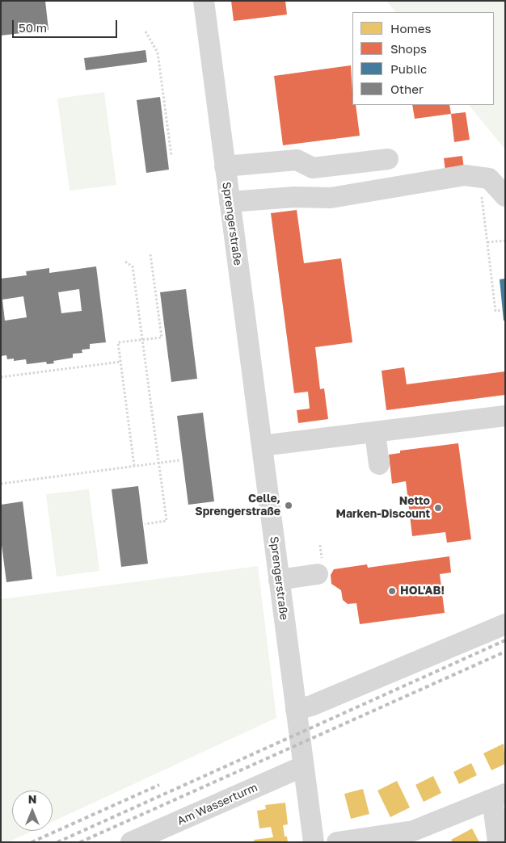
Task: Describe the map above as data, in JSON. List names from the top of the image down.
{
  "streets": {
    "street": ["Sprengerstraße", "Am Wasserturm"]
  },
  "crossings": [
    ["Sprengerstraße", "Am Wasserturm"]
  ],
  "places": ["Celle, Sprengerstraße", "Netto Marken-Discount", "HOL'AB!"],
  "legend": [
    "Homes",
    "Shops",
    "Public",
    "Other"
  ],
  "scale_bar": "50 m",
  "north": "top"
}
